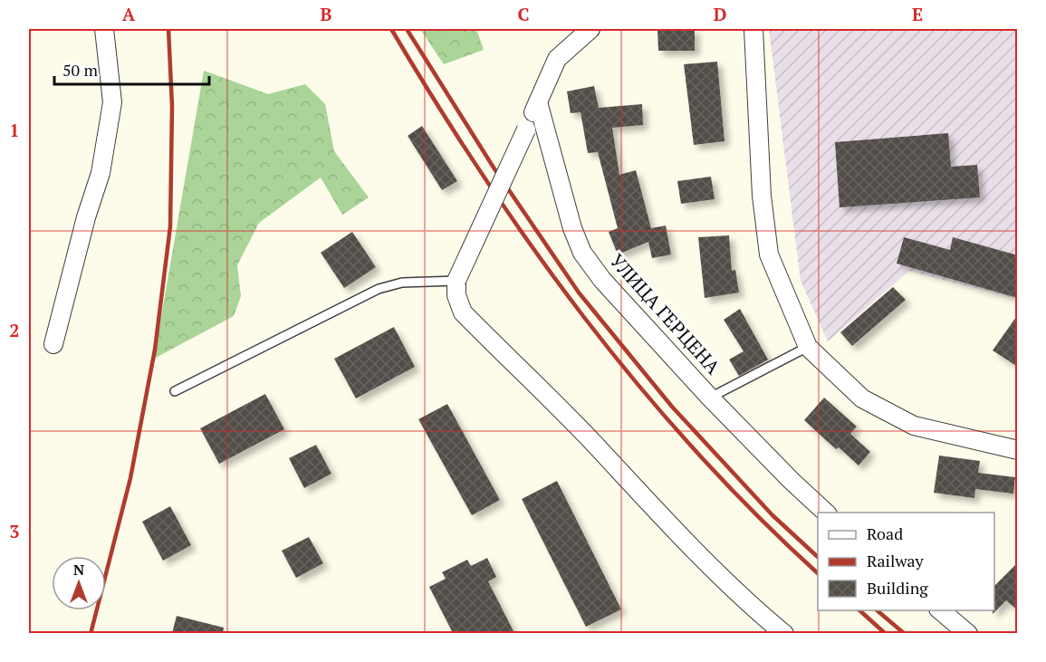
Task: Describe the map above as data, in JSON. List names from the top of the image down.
{
  "streets": {
    "street": ["УЛИЦА ГЕРЦЕНА"]
  },
  "legend": ["Road", "Railway", "Building"],
  "scale_bar": "50 m",
  "north": "top",
  "grid": {
    "columns": [
      "A",
      "B",
      "C",
      "D",
      "E"
    ],
    "rows": ["1", "2", "3"]
  }
}
